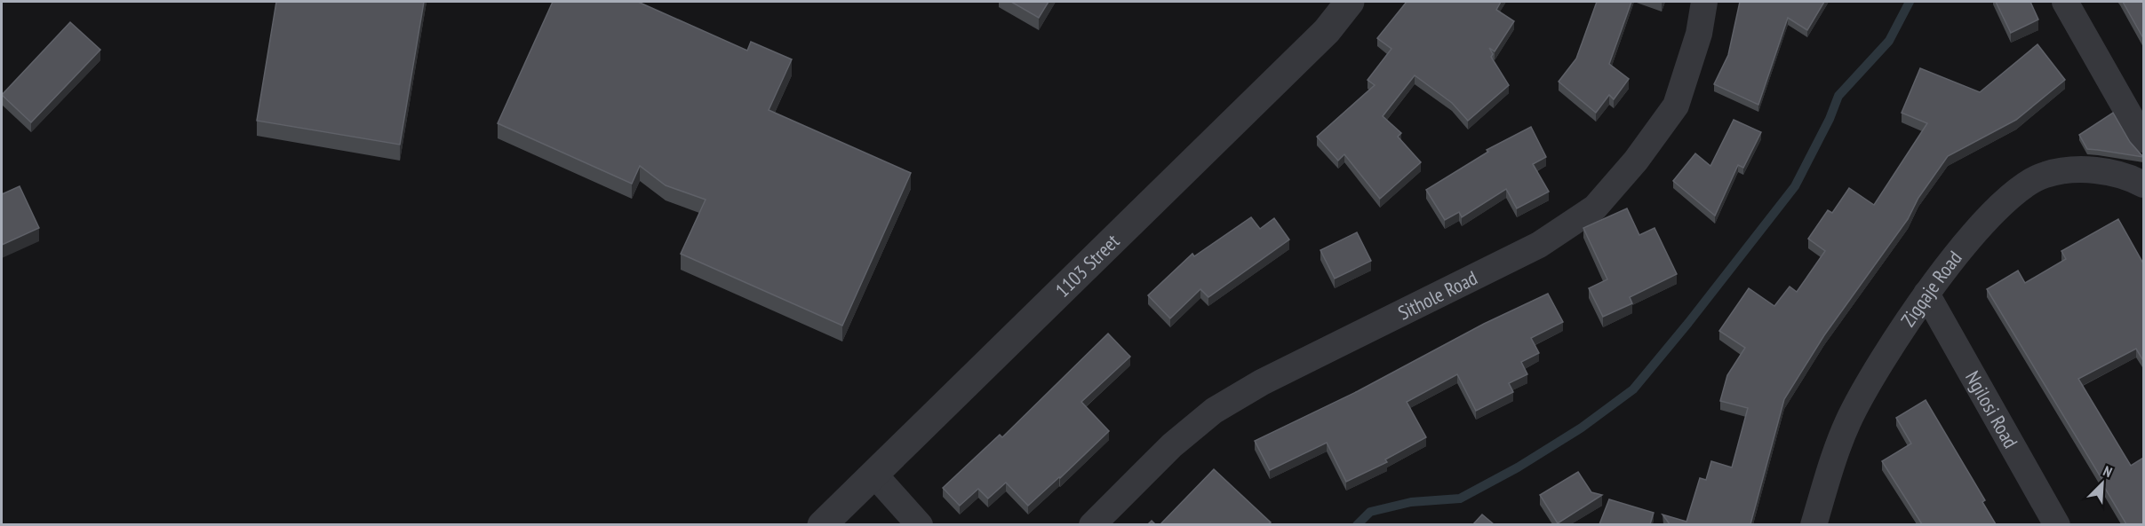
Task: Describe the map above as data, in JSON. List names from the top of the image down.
{
  "streets": {
    "street": [
      "1103 Street",
      "Zigqaje Road",
      "Sithole Road",
      "Ngilosi Road"
    ]
  },
  "crossings": [
    ["Zigqaje Road", "Ngilosi Road"]
  ],
  "north": "top right"
}
